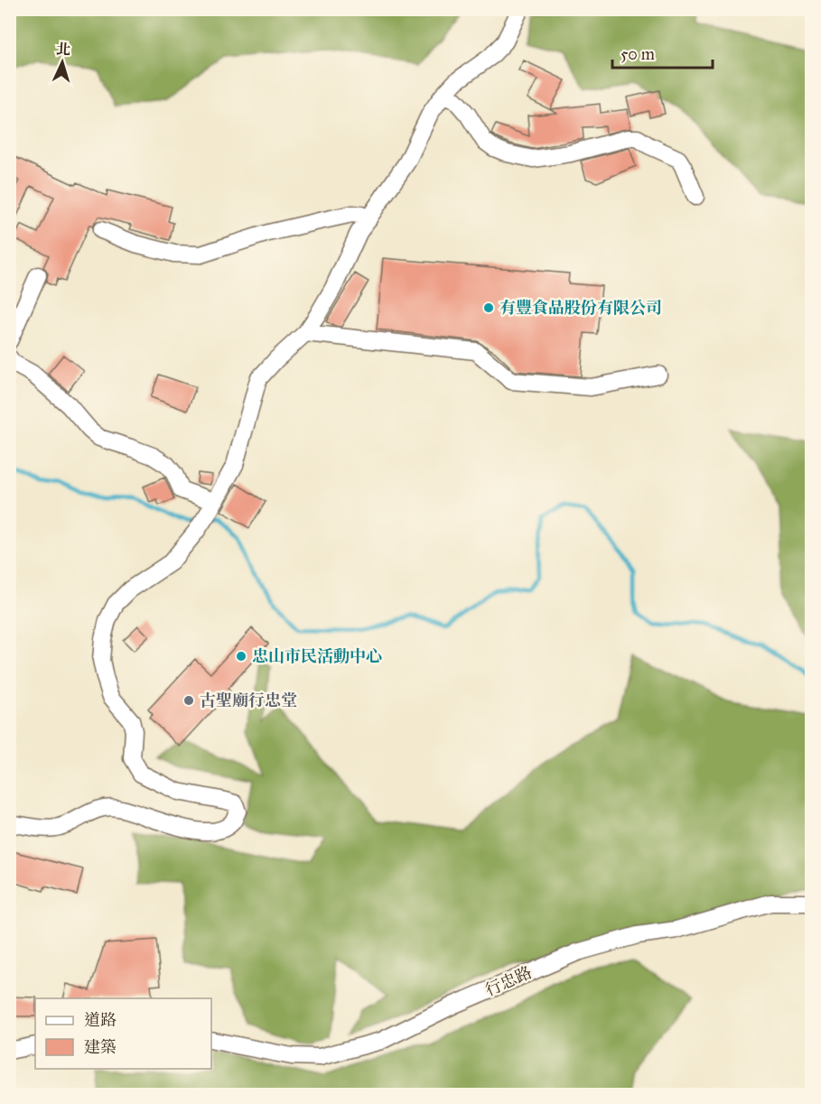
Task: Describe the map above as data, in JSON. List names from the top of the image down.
{
  "streets": {
    "street": ["行忠路"]
  },
  "places": ["有豐食品股份有限公司", "忠山市民活動中心", "古聖廟行忠堂"],
  "legend": ["道路", "建築"],
  "scale_bar": "50 m",
  "north": "top"
}
